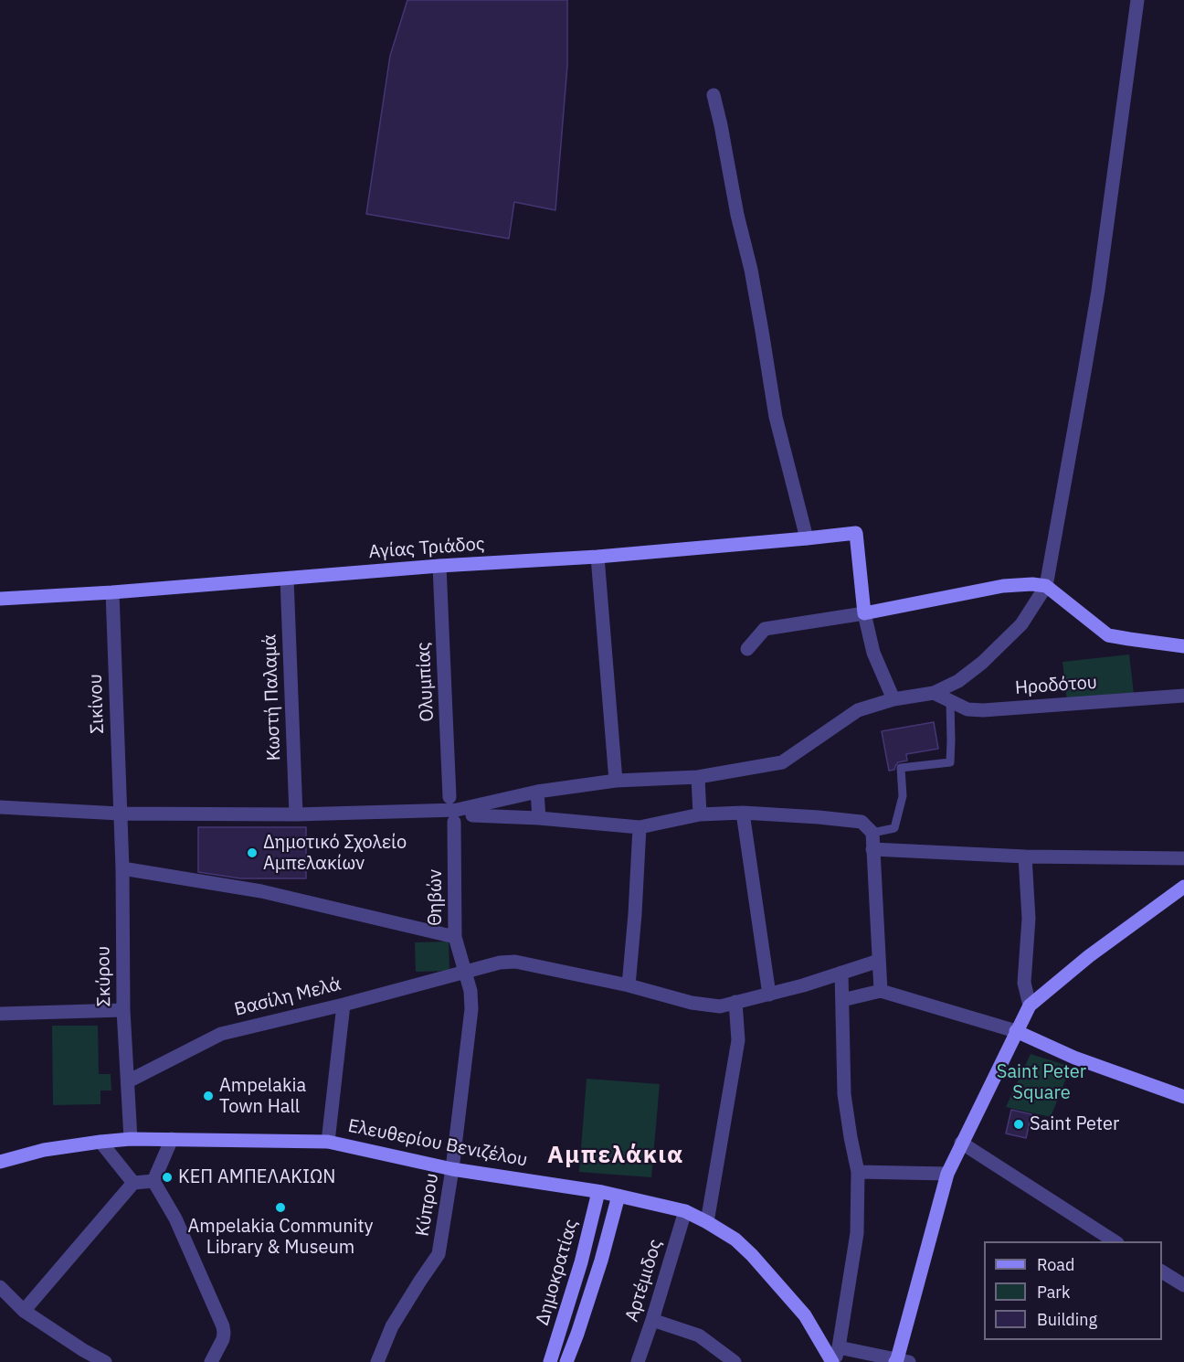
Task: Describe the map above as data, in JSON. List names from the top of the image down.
{
  "streets": {
    "street": [
      "Αγίας Τριάδος",
      "Ολυμπίας",
      "Ηροδότου",
      "Κωστή Παλαμά",
      "Σικίνου",
      "Θηβών",
      "Σκύρου",
      "Βασίλη Μελά",
      "Ελευθερίου Βενιζέλου",
      "Κύπρου",
      "Δημοκρατίας",
      "Αρτέμιδος"
    ]
  },
  "crossings": [
    ["Αγίας Τριάδος", "Ολυμπίας"],
    ["Αγίας Τριάδος", "Κωστή Παλαμά"],
    ["Αγίας Τριάδος", "Σικίνου"],
    ["Σικίνου", "Σκύρου"],
    ["Θηβών", "Βασίλη Μελά"],
    ["Θηβών", "Κύπρου"],
    ["Σκύρου", "Βασίλη Μελά"],
    ["Σκύρου", "Ελευθερίου Βενιζέλου"],
    ["Βασίλη Μελά", "Κύπρου"],
    ["Ελευθερίου Βενιζέλου", "Κύπρου"],
    ["Ελευθερίου Βενιζέλου", "Δημοκρατίας"],
    ["Ελευθερίου Βενιζέλου", "Αρτέμιδος"]
  ],
  "districts": ["Αμπελάκια"],
  "parks": ["Saint Peter Square"],
  "places": [
    "Δημοτικό Σχολείο Αμπελακίων",
    "Ampelakia Town Hall",
    "Saint Peter",
    "ΚΕΠ ΑΜΠΕΛΑΚΙΩΝ",
    "Ampelakia Community Library & Museum"
  ],
  "legend": ["Road", "Park", "Building"]
}
